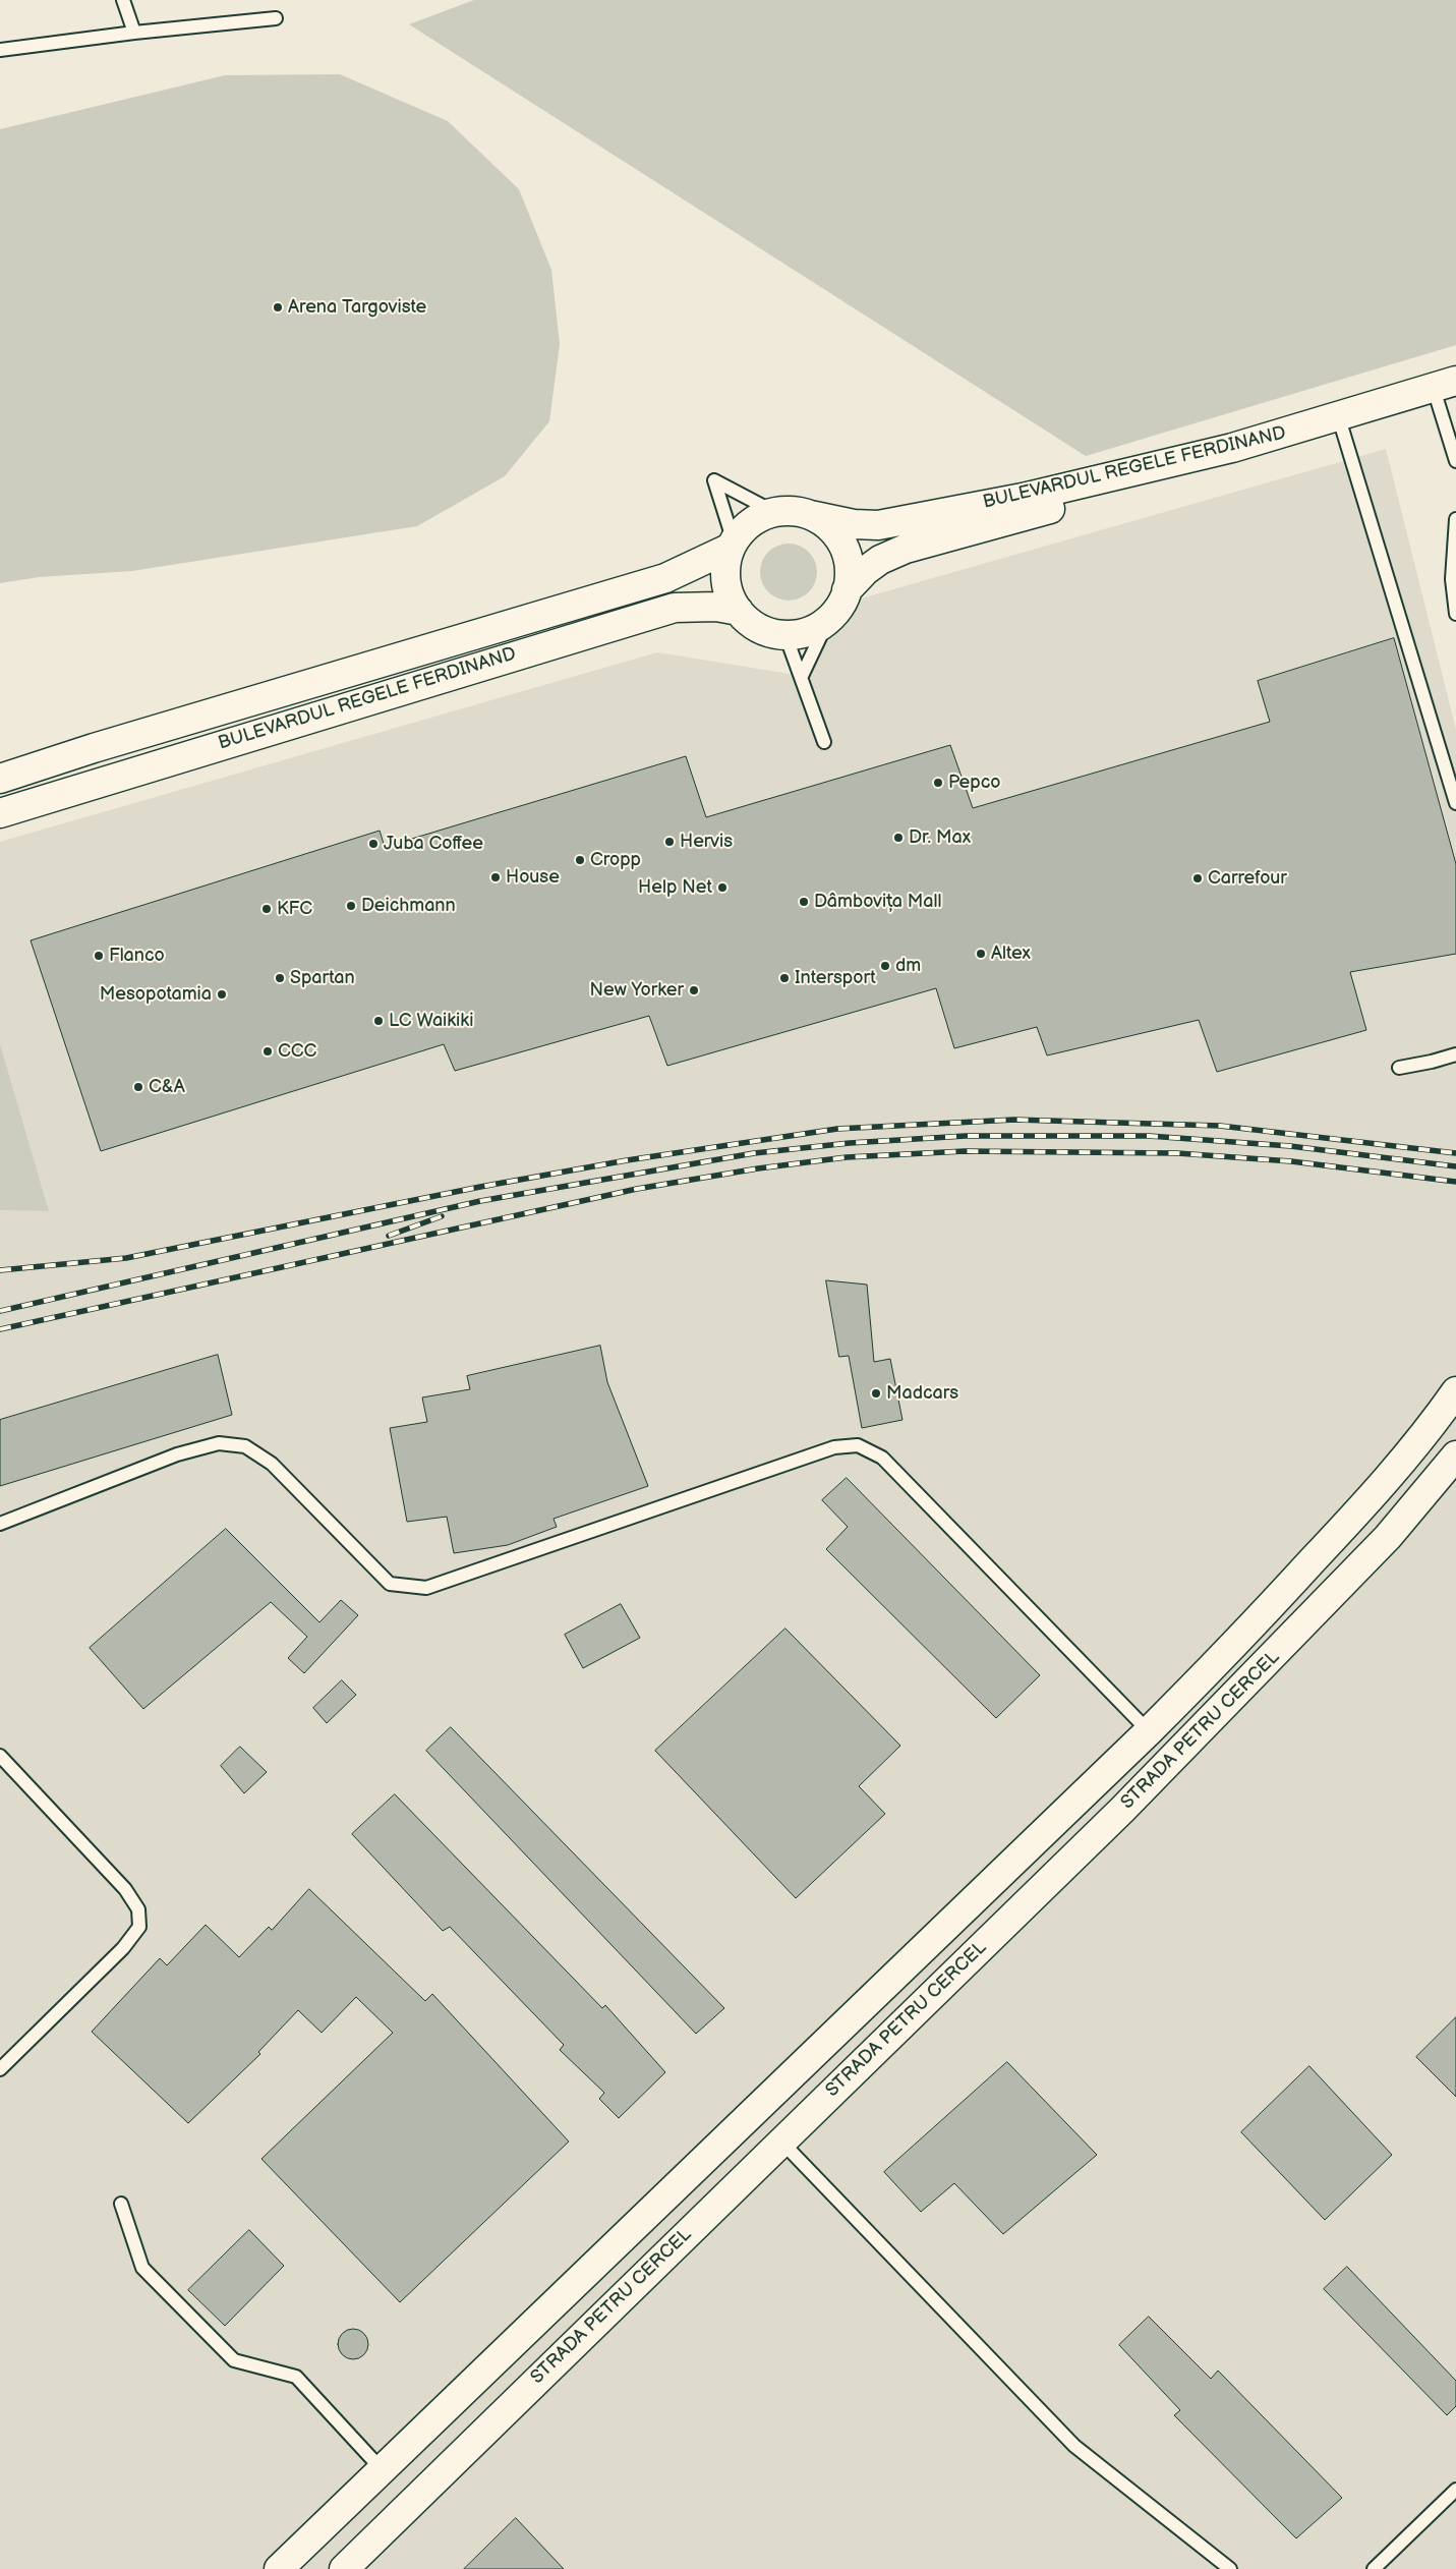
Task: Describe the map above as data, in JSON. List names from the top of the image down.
{
  "streets": {
    "main road": ["BULEVARDUL REGELE FERDINAND", "STRADA PETRU CERCEL"]
  },
  "places": [
    "Arena Targoviste",
    "Pepco",
    "Dr. Max",
    "Hervis",
    "Juba Coffee",
    "Cropp",
    "House",
    "Carrefour",
    "Help Net",
    "Dâmbovița Mall",
    "Deichmann",
    "KFC",
    "Altex",
    "Flanco",
    "dm",
    "Spartan",
    "Intersport",
    "New Yorker",
    "Mesopotamia",
    "LC Waikiki",
    "CCC",
    "C&A",
    "Madcars"
  ]
}
